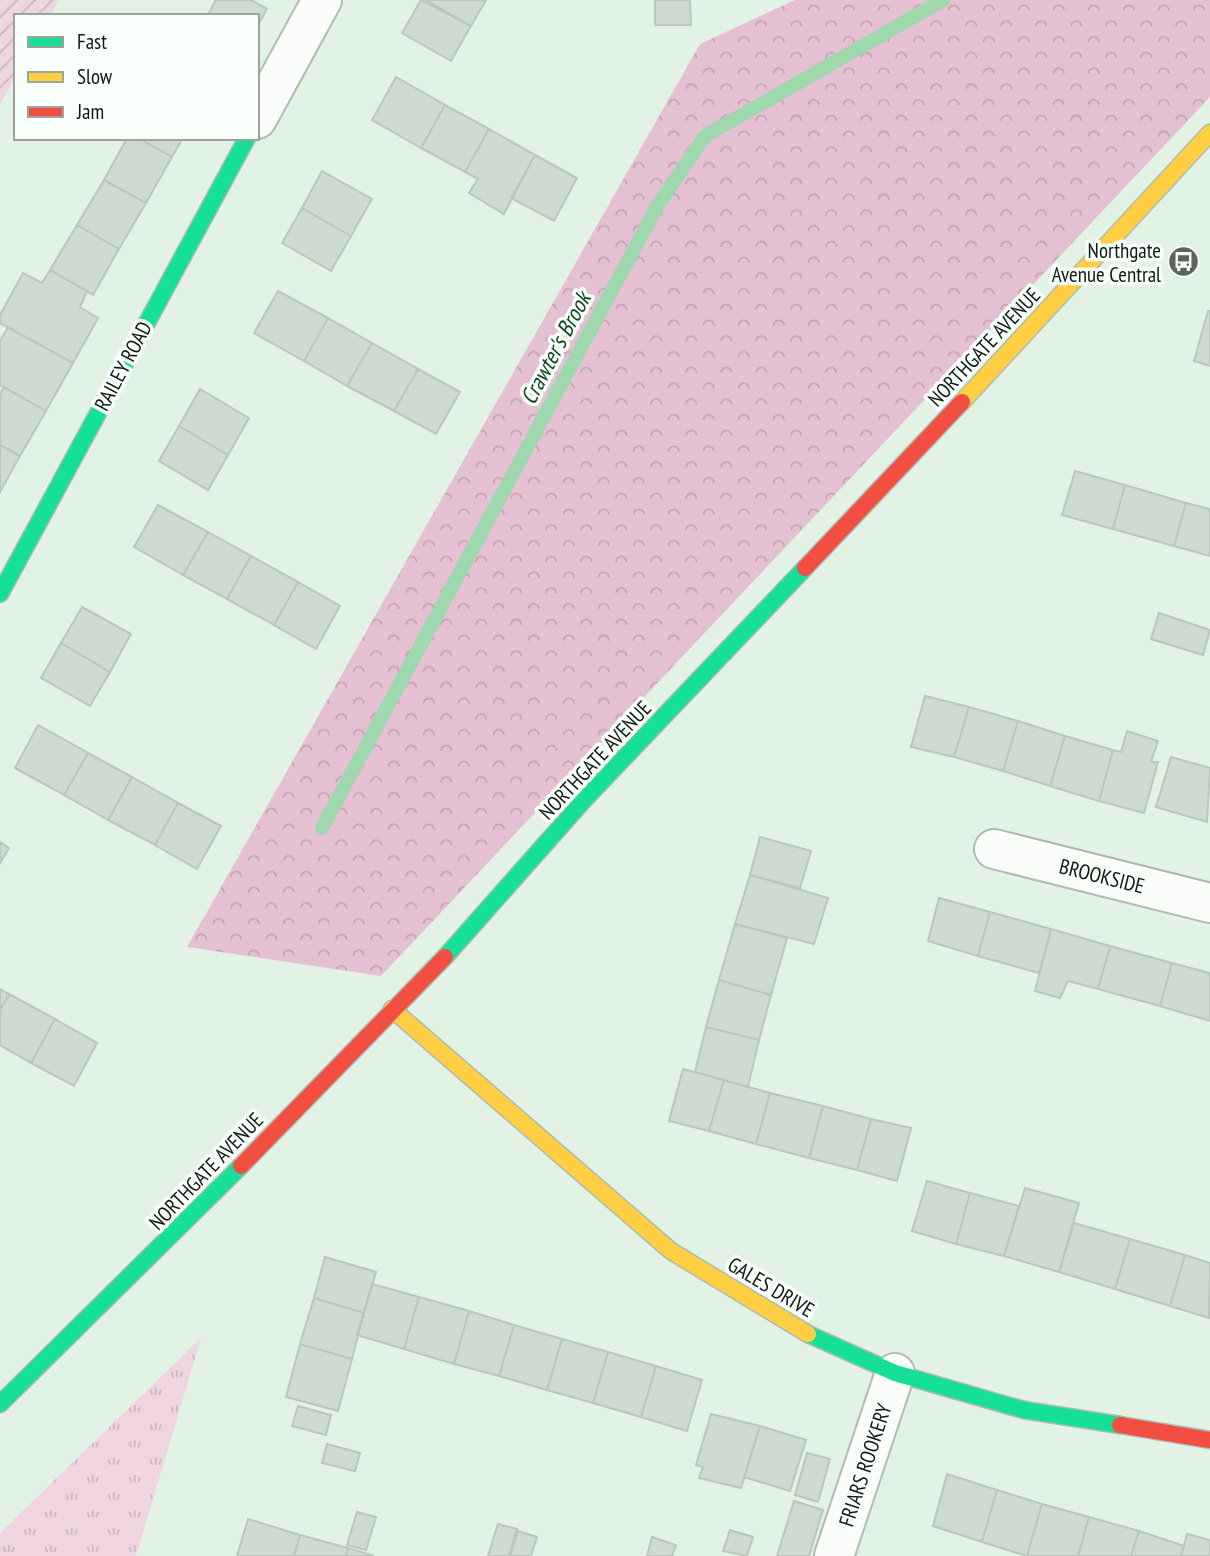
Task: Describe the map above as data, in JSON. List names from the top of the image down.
{
  "streets": {
    "main road": ["NORTHGATE AVENUE", "RAILEY ROAD", "GALES DRIVE"],
    "street": ["BROOKSIDE", "FRIARS ROOKERY"]
  },
  "crossings": [
    ["NORTHGATE AVENUE", "GALES DRIVE"],
    ["GALES DRIVE", "FRIARS ROOKERY"]
  ],
  "water": ["Crawter's Brook"],
  "places": {
    "bus stop": ["Northgate Avenue Central"]
  },
  "legend": ["Fast", "Slow", "Jam"]
}
